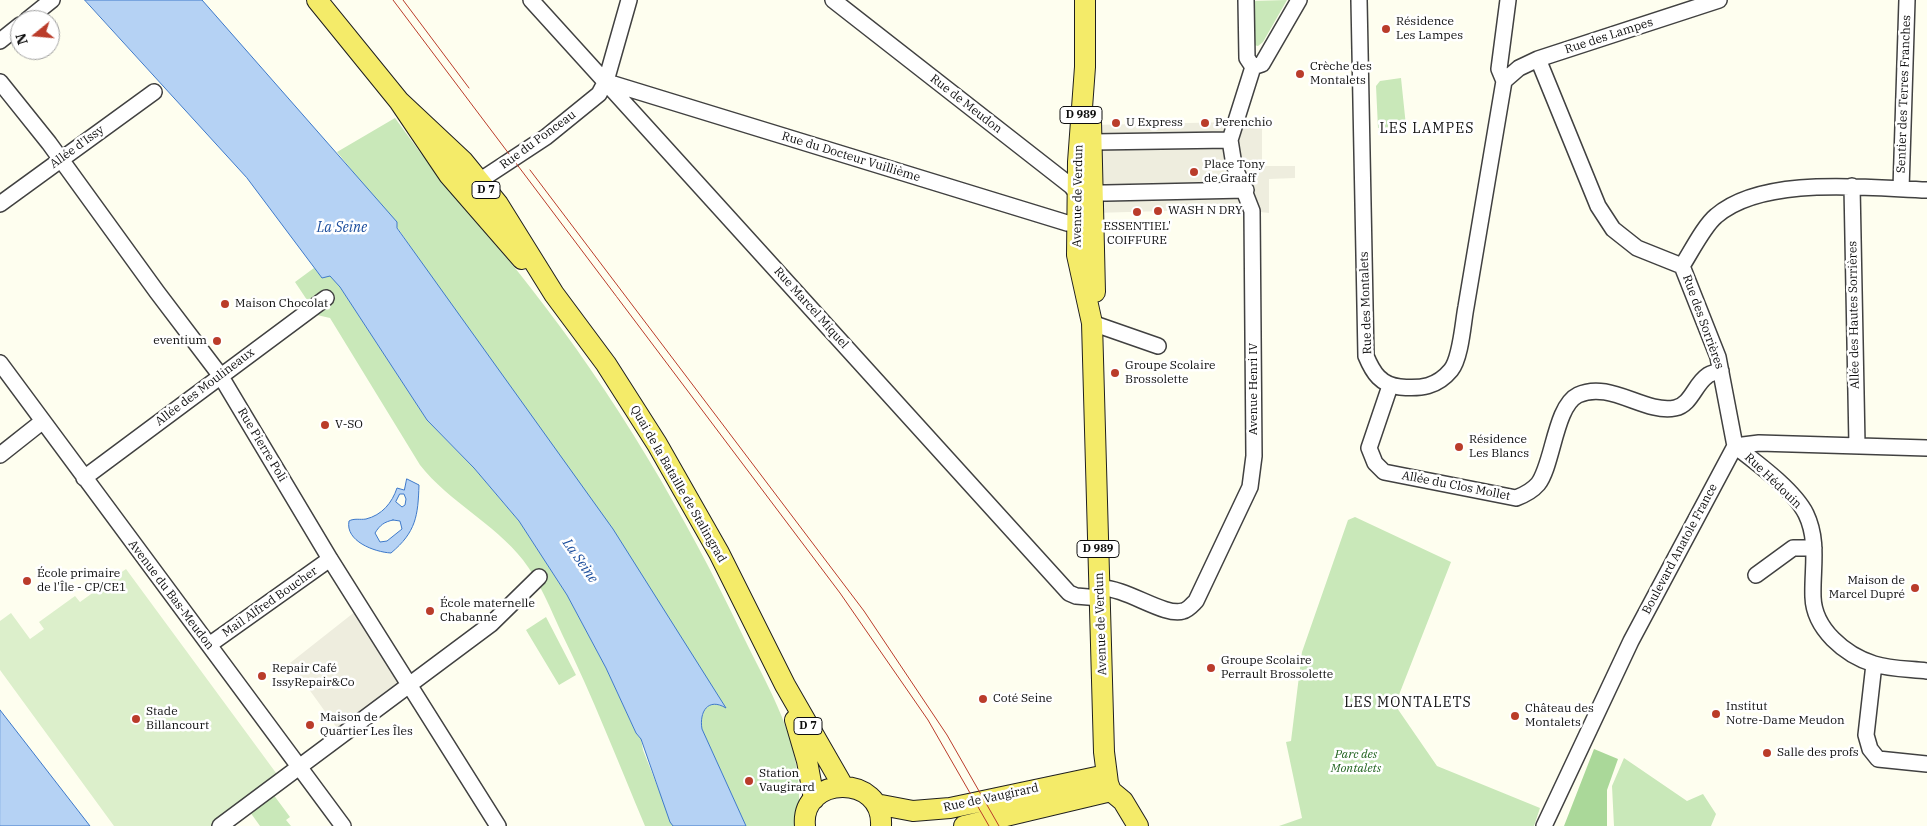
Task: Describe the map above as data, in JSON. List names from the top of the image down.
{
  "streets": {
    "main road": [
      "D 989",
      "D 7",
      "Avenue de Verdun",
      "Quai de la Bataille de Stalingrad",
      "Rue de Vaugirard"
    ],
    "street": [
      "Rue des Lampes",
      "Sentier des Terres Franches",
      "Rue de Meudon",
      "Rue du Ponceau",
      "Allée d'Issy",
      "Rue du Docteur Vuillième",
      "Rue des Montalets",
      "Rue Marcel Miquel",
      "Allée des Hautes Sorrières",
      "Rue des Sorrières",
      "Allée des Moulineaux",
      "Avenue Henri IV",
      "Rue Pierre Poli",
      "Rue Hédouin",
      "Allée du Clos Mollet",
      "Boulevard Anatole France",
      "Avenue du Bas-Meudon",
      "Mail Alfred Boucher"
    ]
  },
  "crossings": [
    ["Sentier des Terres Franches", "Rue des Sorrières"],
    ["Rue de Meudon", "Avenue de Verdun"],
    ["Rue du Ponceau", "Rue du Docteur Vuillième"],
    ["Rue du Ponceau", "Rue Marcel Miquel"],
    ["Rue du Ponceau", "Quai de la Bataille de Stalingrad"],
    ["Allée d'Issy", "Rue Pierre Poli"],
    ["Rue du Docteur Vuillième", "Avenue de Verdun"],
    ["Rue du Docteur Vuillième", "Rue Marcel Miquel"],
    ["Avenue de Verdun", "Rue Marcel Miquel"],
    ["Avenue de Verdun", "Avenue Henri IV"],
    ["Avenue de Verdun", "Rue de Vaugirard"],
    ["Rue des Montalets", "Allée du Clos Mollet"],
    ["Rue Marcel Miquel", "Avenue Henri IV"],
    ["Allée des Hautes Sorrières", "Rue des Sorrières"],
    ["Rue des Sorrières", "Rue Hédouin"],
    ["Rue des Sorrières", "Allée du Clos Mollet"],
    ["Rue des Sorrières", "Boulevard Anatole France"],
    ["Allée des Moulineaux", "Rue Pierre Poli"],
    ["Allée des Moulineaux", "Avenue du Bas-Meudon"],
    ["Rue Pierre Poli", "Mail Alfred Boucher"],
    ["Rue Hédouin", "Boulevard Anatole France"],
    ["Avenue du Bas-Meudon", "Mail Alfred Boucher"]
  ],
  "districts": ["LES LAMPES", "LES MONTALETS"],
  "water": ["La Seine"],
  "parks": ["Parc des Montalets"],
  "places": [
    "Résidence Les Lampes",
    "Crèche des Montalets",
    "U Express",
    "Perenchio",
    "Place Tony de Graaff",
    "WASH N DRY",
    "ESSENTIEL' COIFFURE",
    "Maison Chocolat",
    "eventium",
    "Groupe Scolaire Brossolette",
    "V-SO",
    "Résidence Les Blancs",
    "École primaire de l'Île - CP/CE1",
    "Maison de Marcel Dupré",
    "École maternelle Chabanne",
    "Groupe Scolaire Perrault Brossolette",
    "Repair Café IssyRepair&Co",
    "Coté Seine",
    "Institut Notre-Dame Meudon",
    "Château des Montalets",
    "Stade Billancourt",
    "Maison de Quartier Les Îles",
    "Salle des profs",
    "Station Vaugirard"
  ],
  "north": "left"
}
